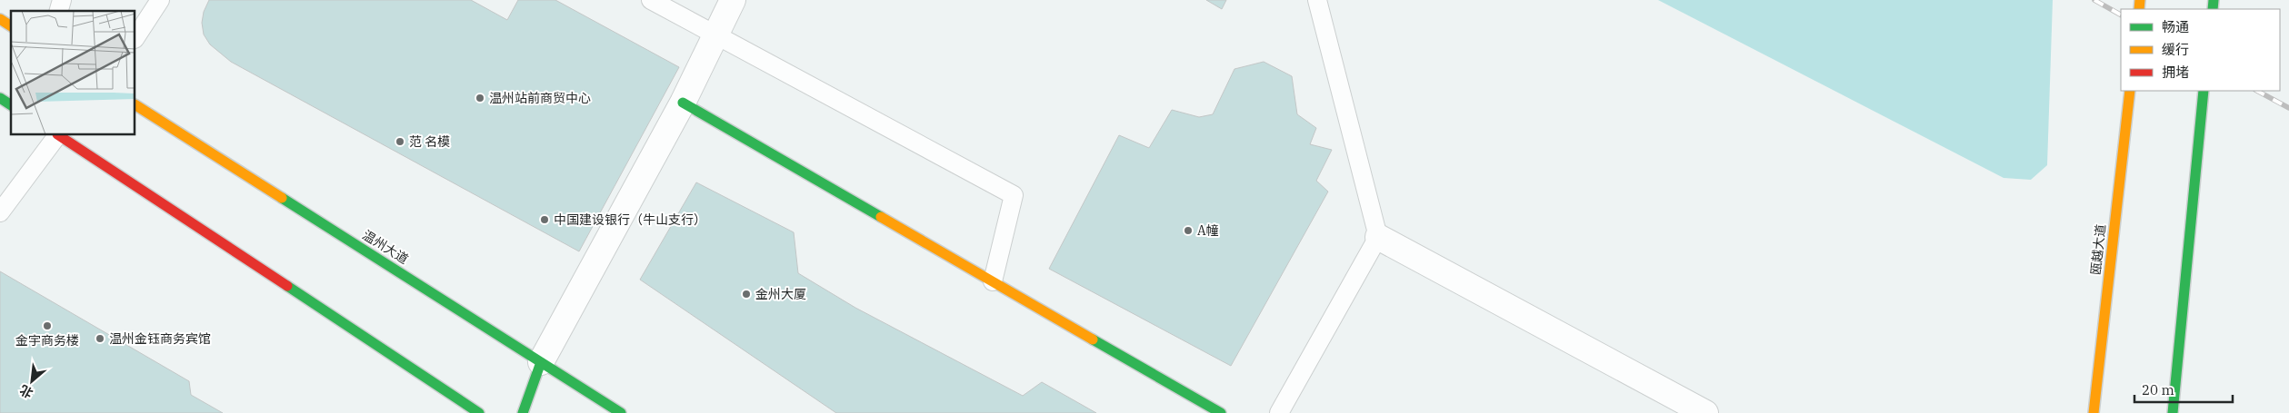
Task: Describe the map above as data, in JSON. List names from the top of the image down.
{
  "streets": {
    "main road": ["温州大道", "瓯越大道"]
  },
  "places": [
    "温州站前商贸中心",
    "范 名模",
    "中国建设银行（牛山支行）",
    "A幢",
    "金州大厦",
    "金宇商务楼",
    "温州金钰商务宾馆"
  ],
  "legend": ["畅通", "缓行", "拥堵"],
  "scale_bar": "20 m",
  "north": "bottom left"
}
